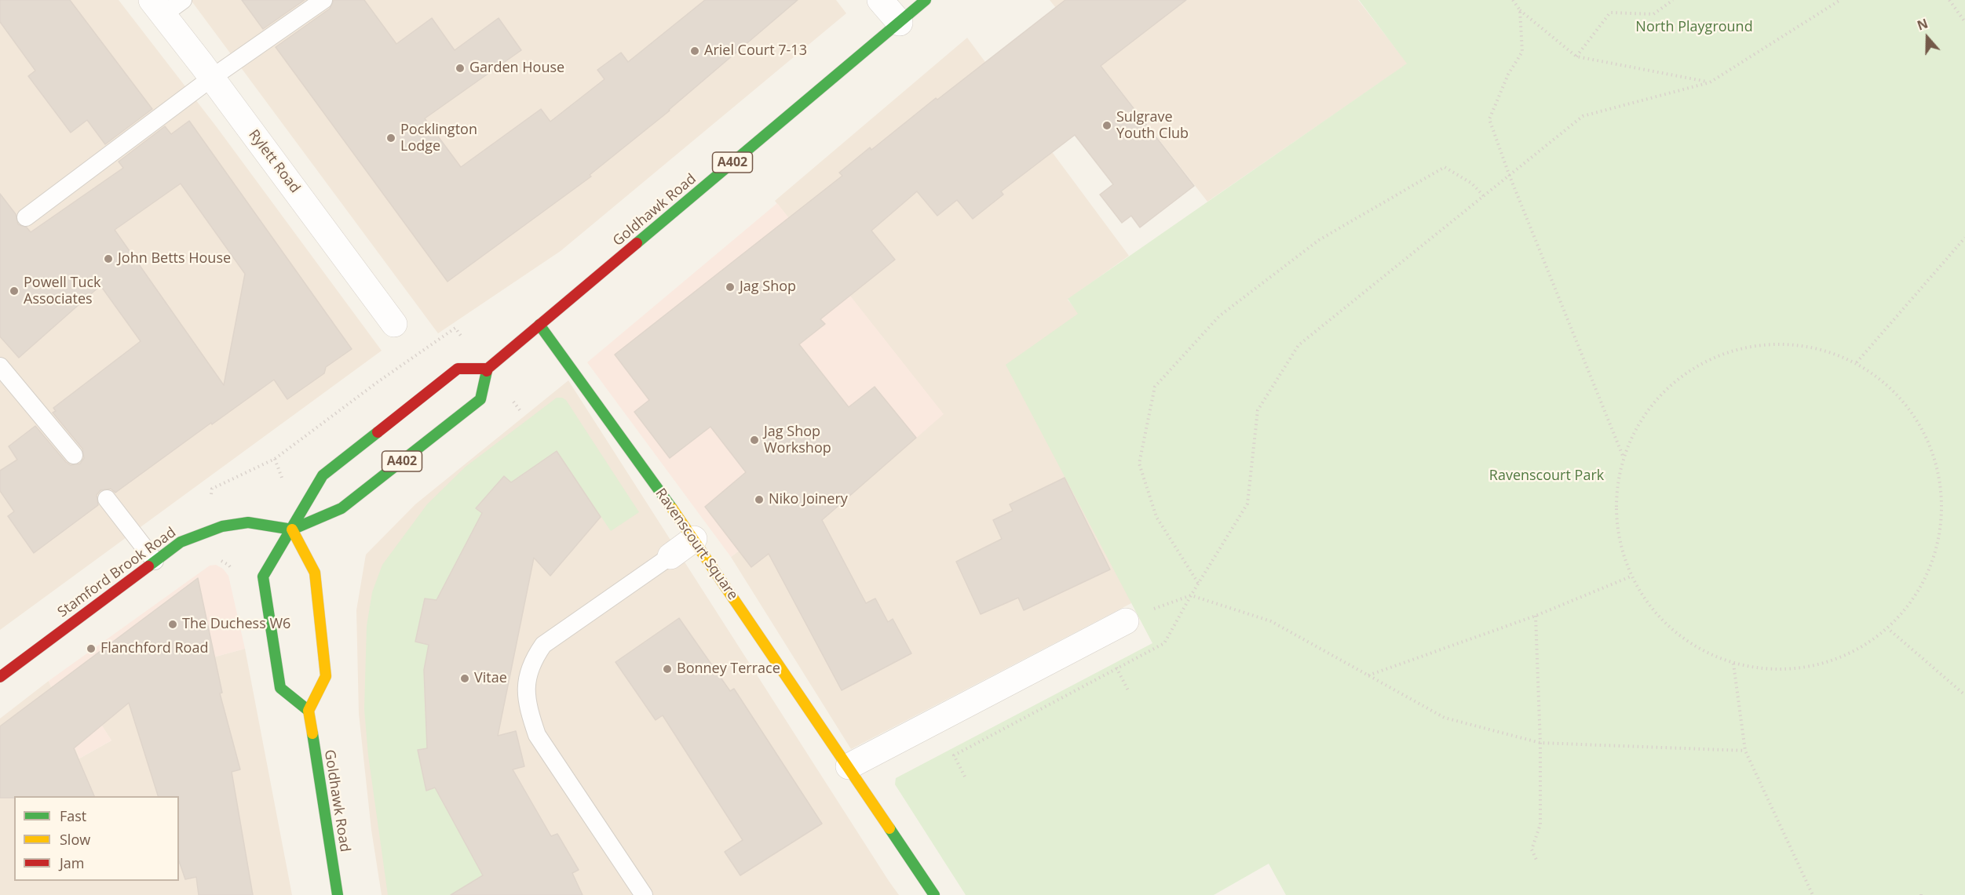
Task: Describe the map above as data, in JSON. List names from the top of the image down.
{
  "streets": {
    "main road": [
      "A402",
      "Goldhawk Road",
      "Ravenscourt Square",
      "Stamford Brook Road"
    ],
    "street": ["Rylett Road"]
  },
  "crossings": [
    ["A402", "Goldhawk Road"],
    ["A402", "Stamford Brook Road"],
    ["Goldhawk Road", "Ravenscourt Square"]
  ],
  "parks": ["North Playground", "Ravenscourt Park"],
  "places": [
    "Ariel Court 7-13",
    "Garden House",
    "Sulgrave Youth Club",
    "Pocklington Lodge",
    "John Betts House",
    "Jag Shop",
    "Powell Tuck Associates",
    "Jag Shop Workshop",
    "Niko Joinery",
    "The Duchess W6",
    "Flanchford Road",
    "Bonney Terrace",
    "Vitae"
  ],
  "legend": ["Fast", "Slow", "Jam"],
  "north": "top"
}
